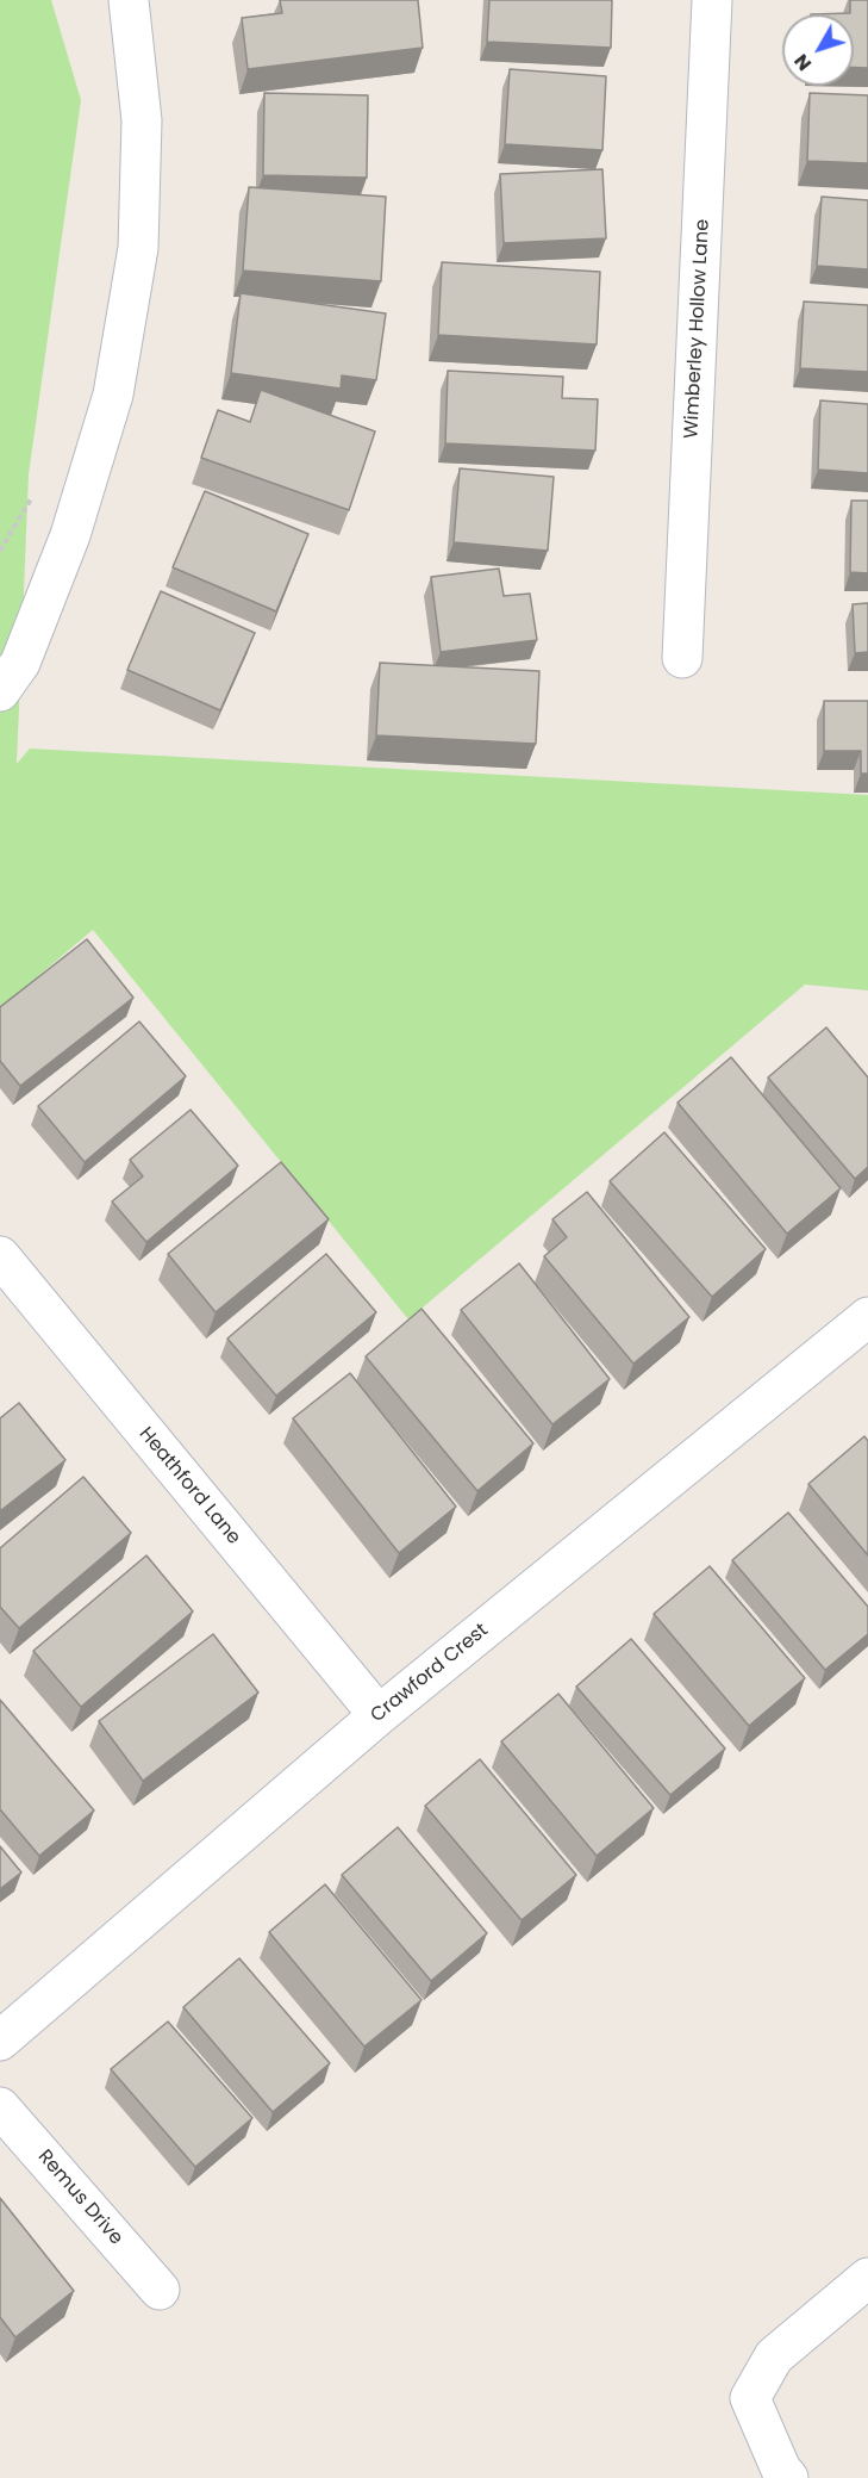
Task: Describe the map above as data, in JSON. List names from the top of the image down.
{
  "streets": {
    "street": [
      "Wimberley Hollow Lane",
      "Heathford Lane",
      "Crawford Crest",
      "Remus Drive"
    ]
  },
  "crossings": [
    ["Heathford Lane", "Crawford Crest"]
  ],
  "north": "bottom left"
}
